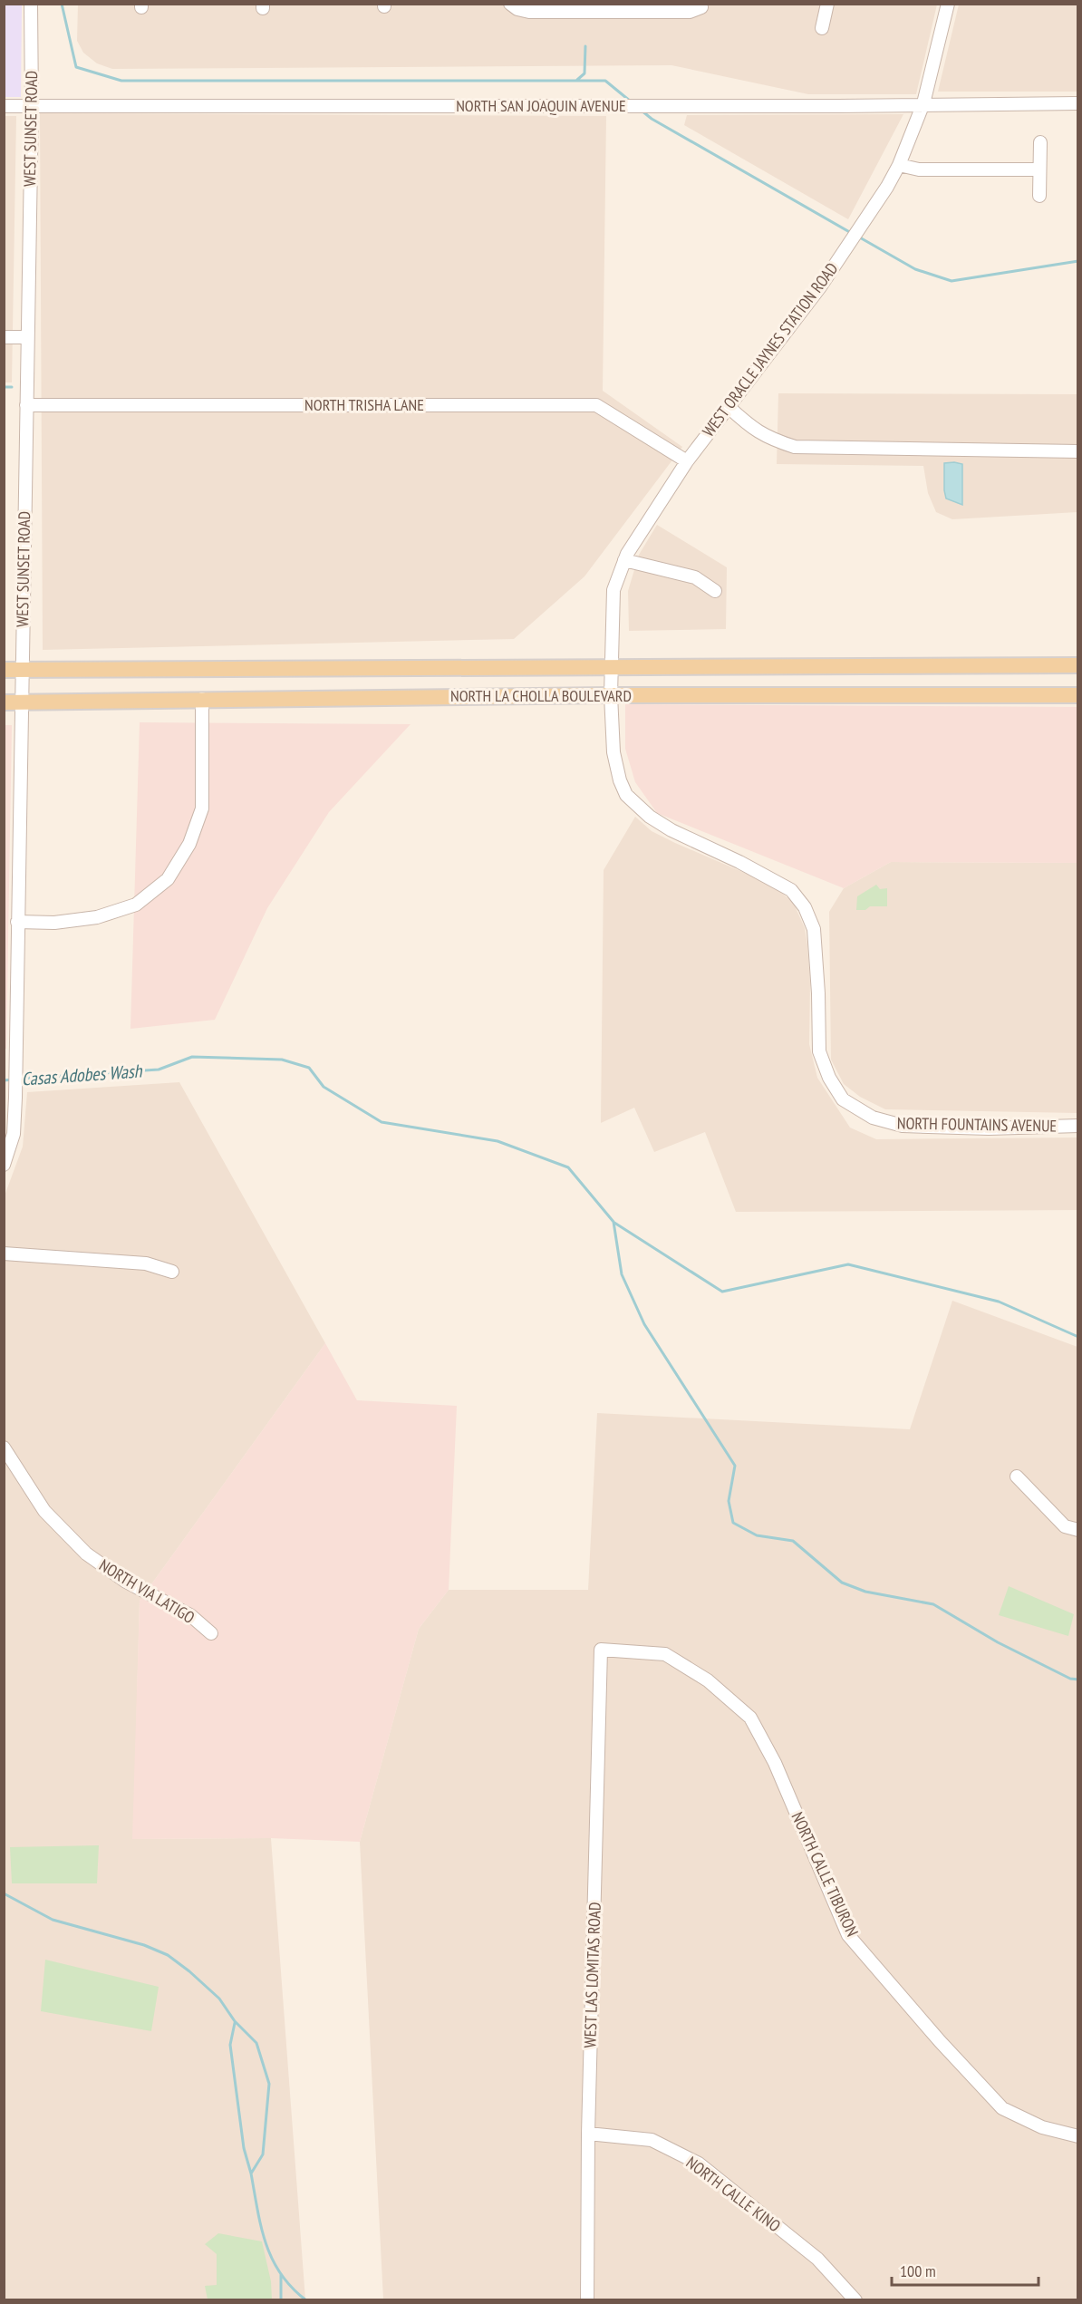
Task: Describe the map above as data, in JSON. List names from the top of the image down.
{
  "streets": {
    "main road": ["NORTH LA CHOLLA BOULEVARD"],
    "street": [
      "NORTH SAN JOAQUIN AVENUE",
      "WEST SUNSET ROAD",
      "WEST ORACLE JAYNES STATION ROAD",
      "NORTH TRISHA LANE",
      "NORTH FOUNTAINS AVENUE",
      "NORTH VIA LATIGO",
      "NORTH CALLE TIBURON",
      "WEST LAS LOMITAS ROAD",
      "NORTH CALLE KINO"
    ]
  },
  "crossings": [
    ["NORTH SAN JOAQUIN AVENUE", "WEST SUNSET ROAD"],
    ["NORTH SAN JOAQUIN AVENUE", "WEST ORACLE JAYNES STATION ROAD"],
    ["WEST SUNSET ROAD", "NORTH TRISHA LANE"],
    ["WEST SUNSET ROAD", "NORTH LA CHOLLA BOULEVARD"],
    ["WEST ORACLE JAYNES STATION ROAD", "NORTH TRISHA LANE"],
    ["WEST ORACLE JAYNES STATION ROAD", "NORTH LA CHOLLA BOULEVARD"],
    ["WEST ORACLE JAYNES STATION ROAD", "NORTH FOUNTAINS AVENUE"],
    ["NORTH LA CHOLLA BOULEVARD", "NORTH FOUNTAINS AVENUE"],
    ["NORTH CALLE TIBURON", "WEST LAS LOMITAS ROAD"],
    ["WEST LAS LOMITAS ROAD", "NORTH CALLE KINO"]
  ],
  "water": ["Casas Adobes Wash"],
  "scale_bar": "100 m"
}
